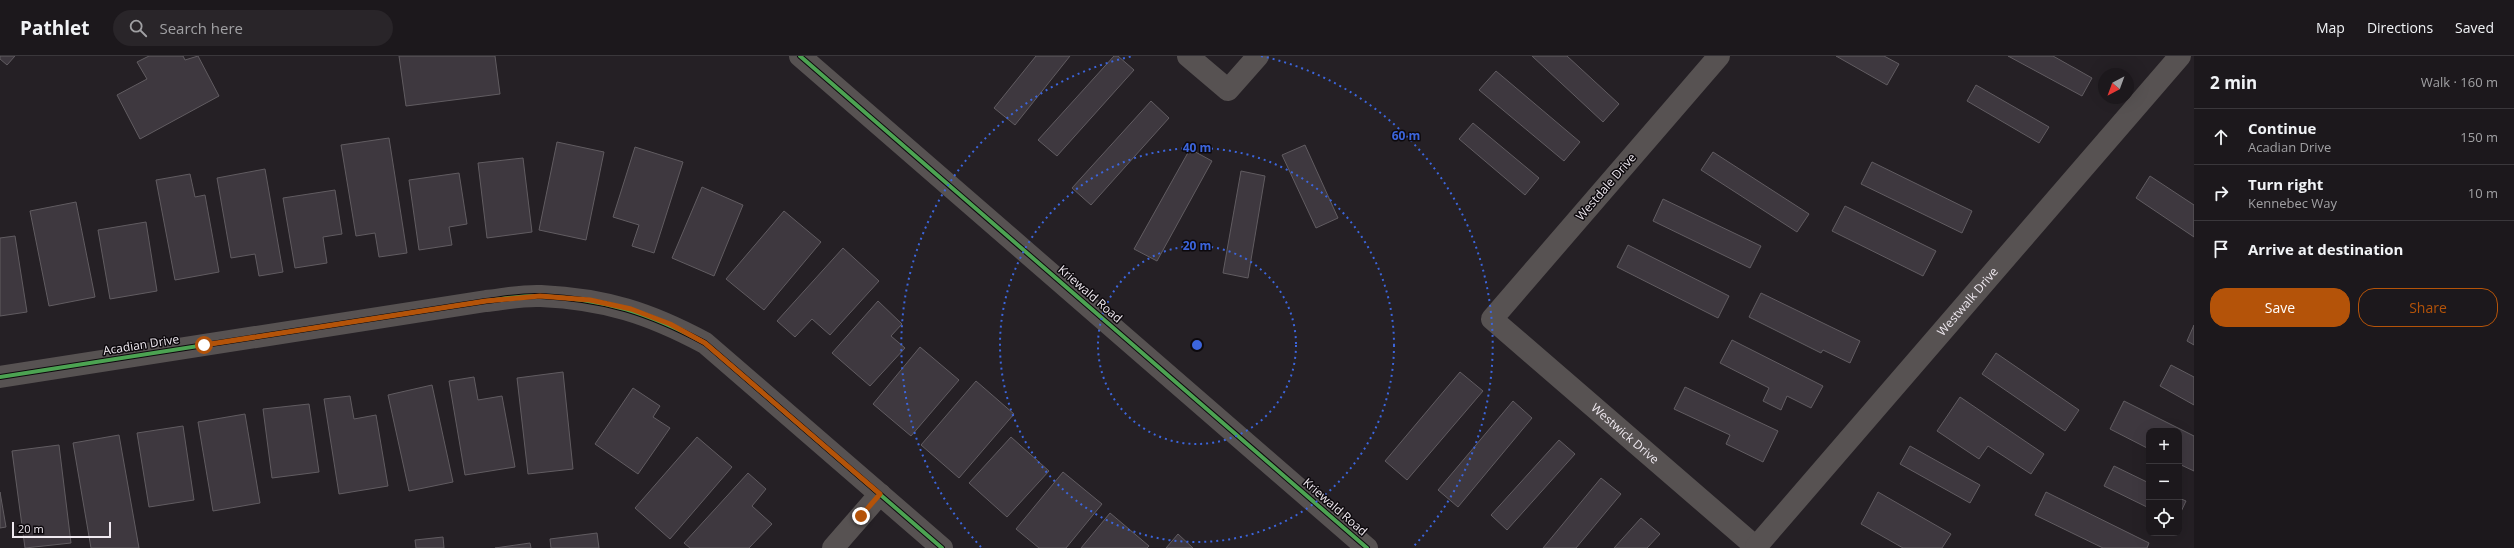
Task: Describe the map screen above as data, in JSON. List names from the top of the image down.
{
  "streets": {
    "street": [
      "Westdale Drive",
      "Kriewald Road",
      "Westwalk Drive",
      "Acadian Drive",
      "Westwick Drive"
    ]
  },
  "crossings": [
    ["Westdale Drive", "Westwick Drive"],
    ["Westwalk Drive", "Westwick Drive"]
  ],
  "scale_bar": "20 m",
  "north": "bottom left",
  "page": {
    "header": "Pathlet",
    "search": "Search here",
    "nav": ["Map", "Directions", "Saved"],
    "heading": ["2 min", "Walk · 160 m"],
    "list": [
      ["Continue", "Acadian Drive", "150 m"],
      ["Turn right", "Kennebec Way", "10 m"],
      "Arrive at destination"
    ],
    "buttons": ["Save", "Share"],
    "map_buttons": ["+", "−"],
    "scale": "20 m"
  },
  "rings": ["60 m", "40 m", "20 m"]
}
